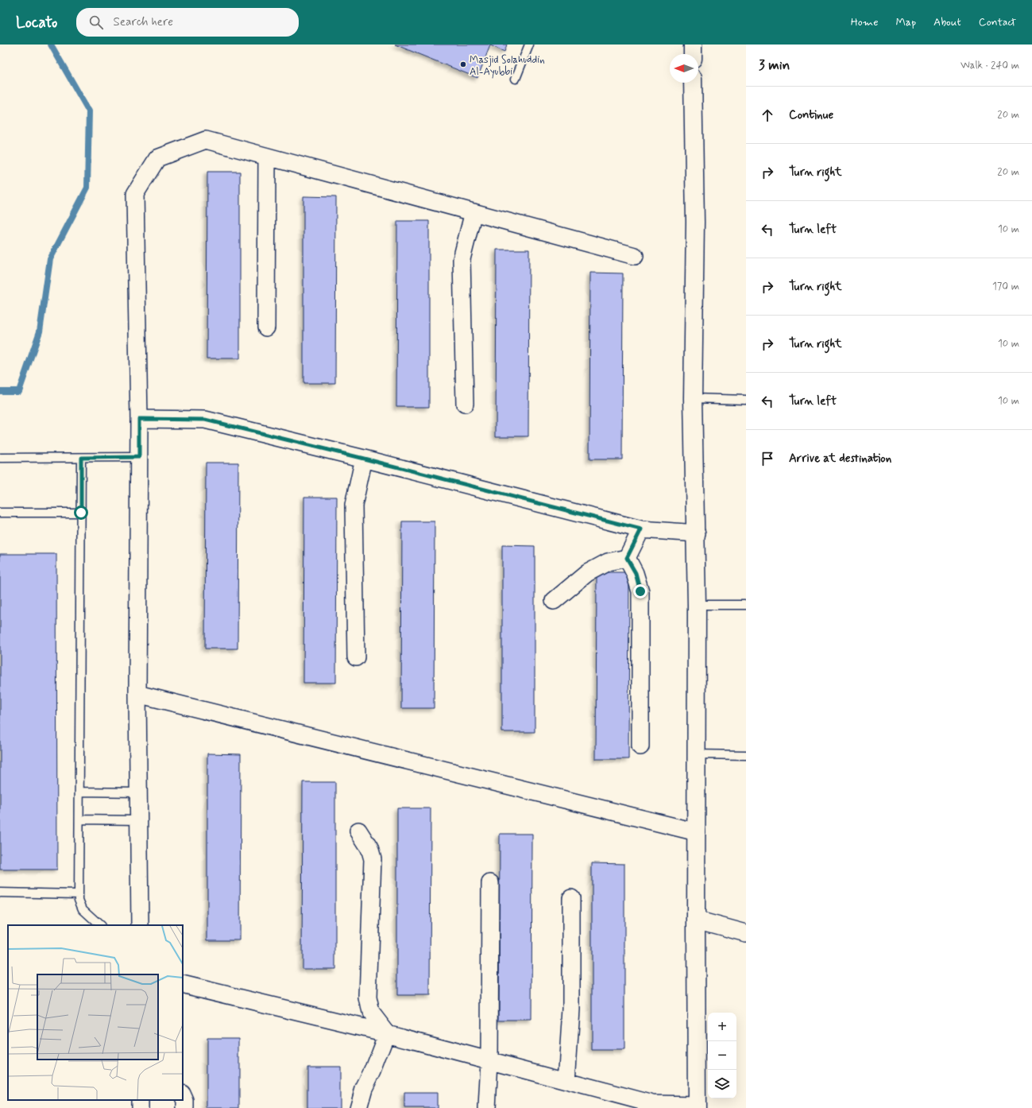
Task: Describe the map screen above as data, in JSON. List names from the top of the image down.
{
  "places": ["Masjid Solahuddin Al-Ayubbi"],
  "north": "left",
  "page": {
    "header": "Locato",
    "search": "Search here",
    "nav": [
      "Home",
      "Map",
      "About",
      "Contact"
    ],
    "heading": ["3 min", "Walk · 240 m"],
    "list": [
      ["Continue", "20 m"],
      ["Turn right", "20 m"],
      ["Turn left", "10 m"],
      ["Turn right", "170 m"],
      ["Turn right", "10 m"],
      ["Turn left", "10 m"],
      "Arrive at destination"
    ],
    "map_buttons": ["+", "−"]
  }
}
